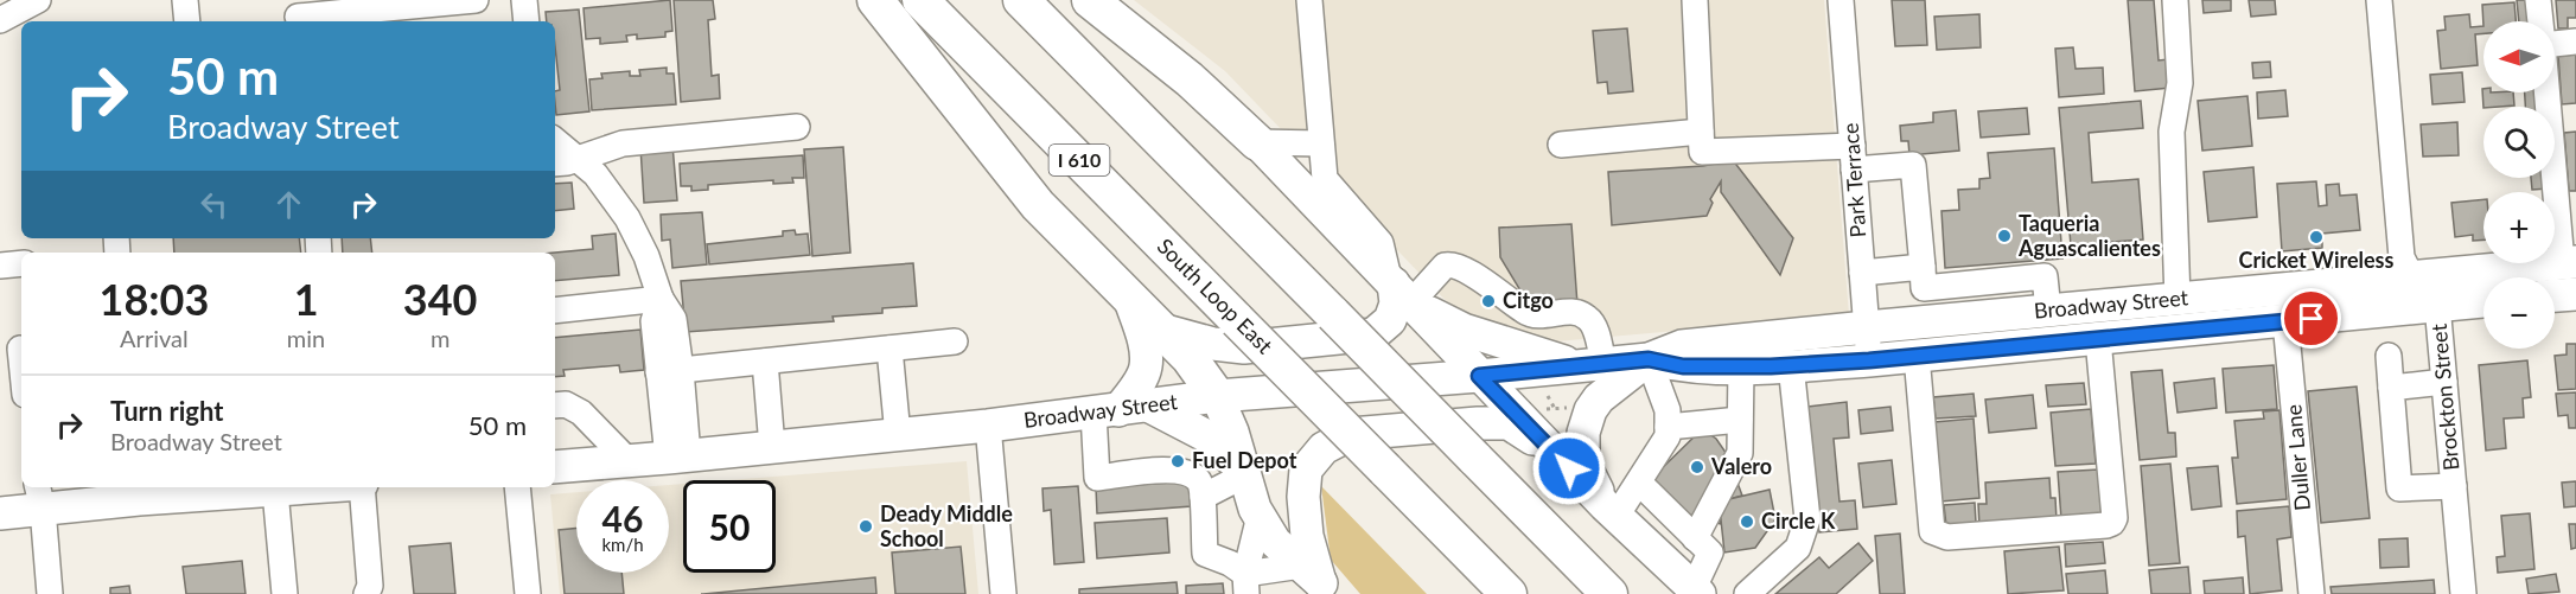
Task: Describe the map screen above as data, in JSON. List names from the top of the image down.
{
  "streets": {
    "highway": ["I 610", "South Loop East"],
    "main road": ["Broadway Street"],
    "street": ["Park Terrace", "Brockton Street", "Duller Lane"]
  },
  "crossings": [
    ["Park Terrace", "Broadway Street"],
    ["Broadway Street", "Brockton Street"],
    ["Broadway Street", "Duller Lane"]
  ],
  "places": [
    "Taqueria Aguascalientes",
    "Cricket Wireless",
    "Citgo",
    "Fuel Depot",
    "Valero",
    "Circle K",
    "Deady Middle School"
  ],
  "north": "left",
  "page": {
    "map_buttons": ["+", "−"],
    "turn": ["50 m", "Broadway Street"],
    "eta": [
      "18:03",
      "Arrival",
      "1",
      "min",
      "340",
      "m"
    ],
    "list": [
      {
        "name": "Turn right",
        "note": "Broadway Street",
        "value": "50 m"
      }
    ],
    "speed": "46 km/h",
    "limit": "50"
  }
}
